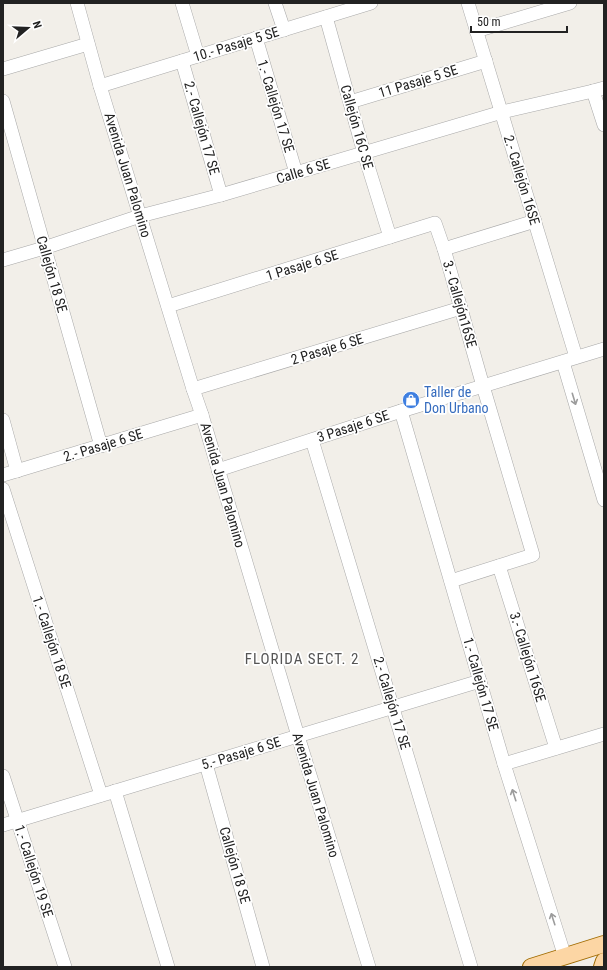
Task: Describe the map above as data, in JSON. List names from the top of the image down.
{
  "streets": {
    "street": [
      "10.- Pasaje 5 SE",
      "11 Pasaje 5 SE",
      "1.- Callejón 17 SE",
      "Callejón 16C SE",
      "2.- Callejón 17 SE",
      "Calle 6 SE",
      "Avenida Juan Palomino",
      "2.- Callejón 16SE",
      "1 Pasaje 6 SE",
      "Callejón 18 SE",
      "3.- Callejón16SE",
      "2 Pasaje 6 SE",
      "3 Pasaje 6 SE",
      "2.- Pasaje 6 SE",
      "1.- Callejón 18 SE",
      "3.- Callejón 16SE",
      "5.- Pasaje 6 SE",
      "1.- Callejón 19 SE"
    ]
  },
  "crossings": [
    ["10.- Pasaje 5 SE", "1.- Callejón 17 SE"],
    ["10.- Pasaje 5 SE", "Callejón 16C SE"],
    ["10.- Pasaje 5 SE", "2.- Callejón 17 SE"],
    ["10.- Pasaje 5 SE", "Avenida Juan Palomino"],
    ["11 Pasaje 5 SE", "Callejón 16C SE"],
    ["11 Pasaje 5 SE", "2.- Callejón 16SE"],
    ["1.- Callejón 17 SE", "Calle 6 SE"],
    ["1.- Callejón 17 SE", "3 Pasaje 6 SE"],
    ["1.- Callejón 17 SE", "5.- Pasaje 6 SE"],
    ["Callejón 16C SE", "Calle 6 SE"],
    ["Callejón 16C SE", "1 Pasaje 6 SE"],
    ["2.- Callejón 17 SE", "Calle 6 SE"],
    ["2.- Callejón 17 SE", "3 Pasaje 6 SE"],
    ["2.- Callejón 17 SE", "5.- Pasaje 6 SE"],
    ["Calle 6 SE", "Avenida Juan Palomino"],
    ["Calle 6 SE", "2.- Callejón 16SE"],
    ["Calle 6 SE", "Callejón 18 SE"],
    ["Avenida Juan Palomino", "1 Pasaje 6 SE"],
    ["Avenida Juan Palomino", "2 Pasaje 6 SE"],
    ["Avenida Juan Palomino", "3 Pasaje 6 SE"],
    ["Avenida Juan Palomino", "2.- Pasaje 6 SE"],
    ["Avenida Juan Palomino", "5.- Pasaje 6 SE"],
    ["2.- Callejón 16SE", "3 Pasaje 6 SE"],
    ["1 Pasaje 6 SE", "3.- Callejón16SE"],
    ["Callejón 18 SE", "2.- Pasaje 6 SE"],
    ["Callejón 18 SE", "5.- Pasaje 6 SE"],
    ["3.- Callejón16SE", "2 Pasaje 6 SE"],
    ["3.- Callejón16SE", "3 Pasaje 6 SE"],
    ["1.- Callejón 18 SE", "5.- Pasaje 6 SE"],
    ["5.- Pasaje 6 SE", "1.- Callejón 19 SE"]
  ],
  "districts": ["FLORIDA SECT. 2"],
  "places": {
    "shop": ["Taller de Don Urbano"]
  },
  "scale_bar": "50 m",
  "north": "right"
}
